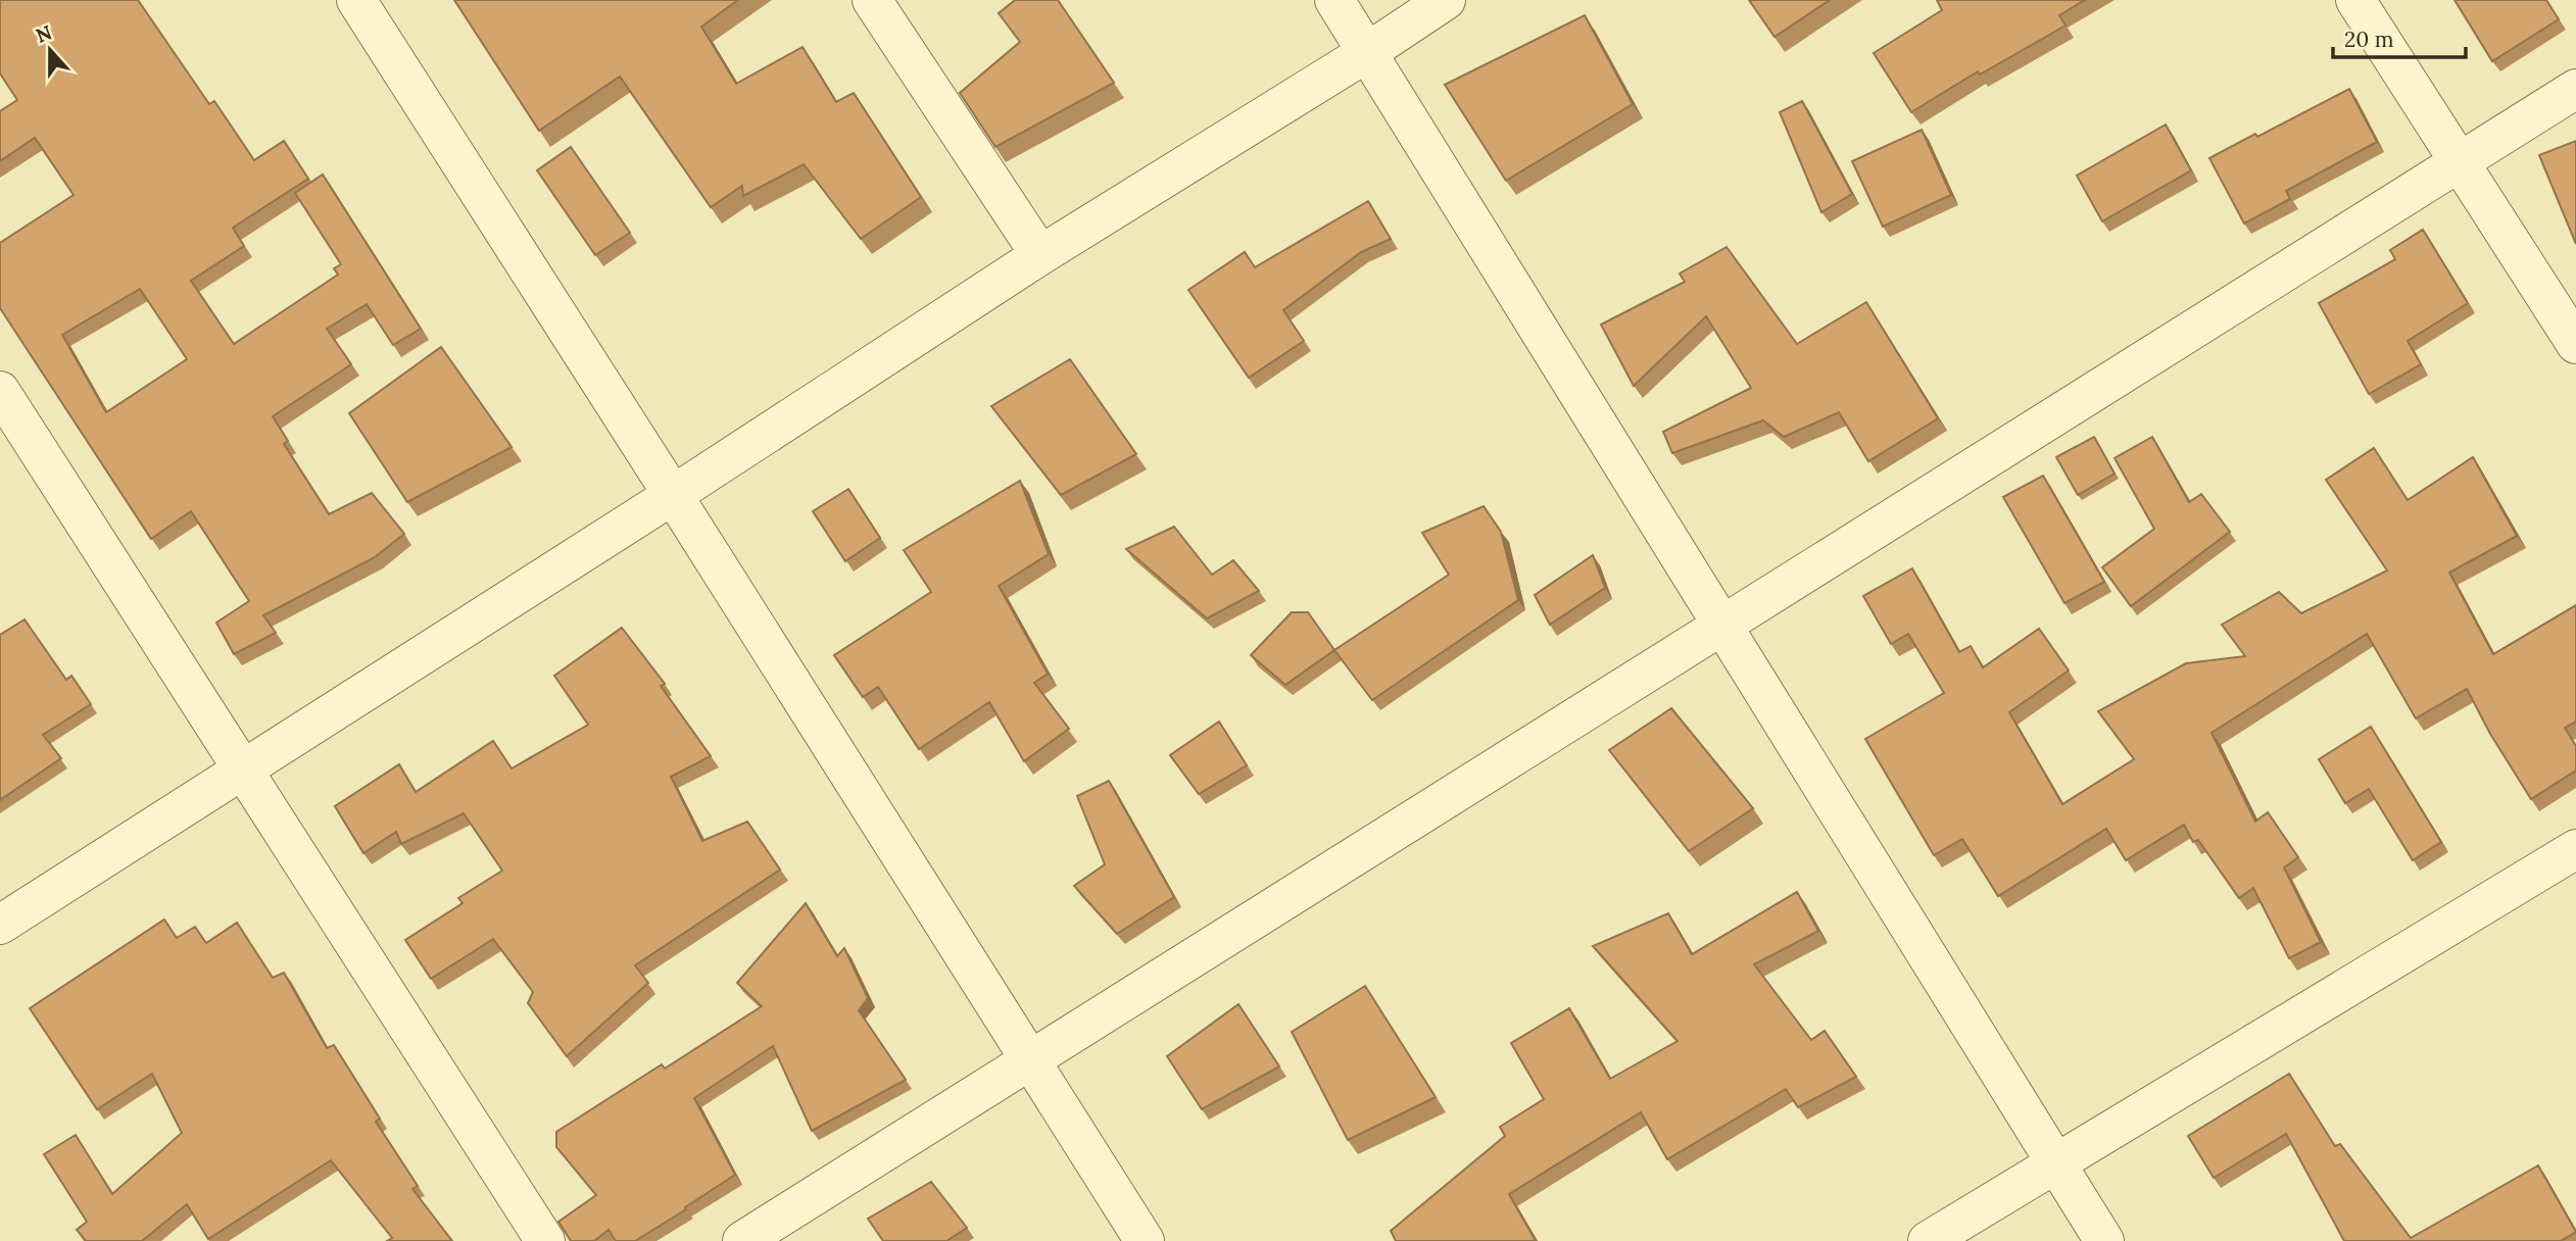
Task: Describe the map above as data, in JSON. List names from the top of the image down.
{
  "scale_bar": "20 m",
  "north": "top"
}
